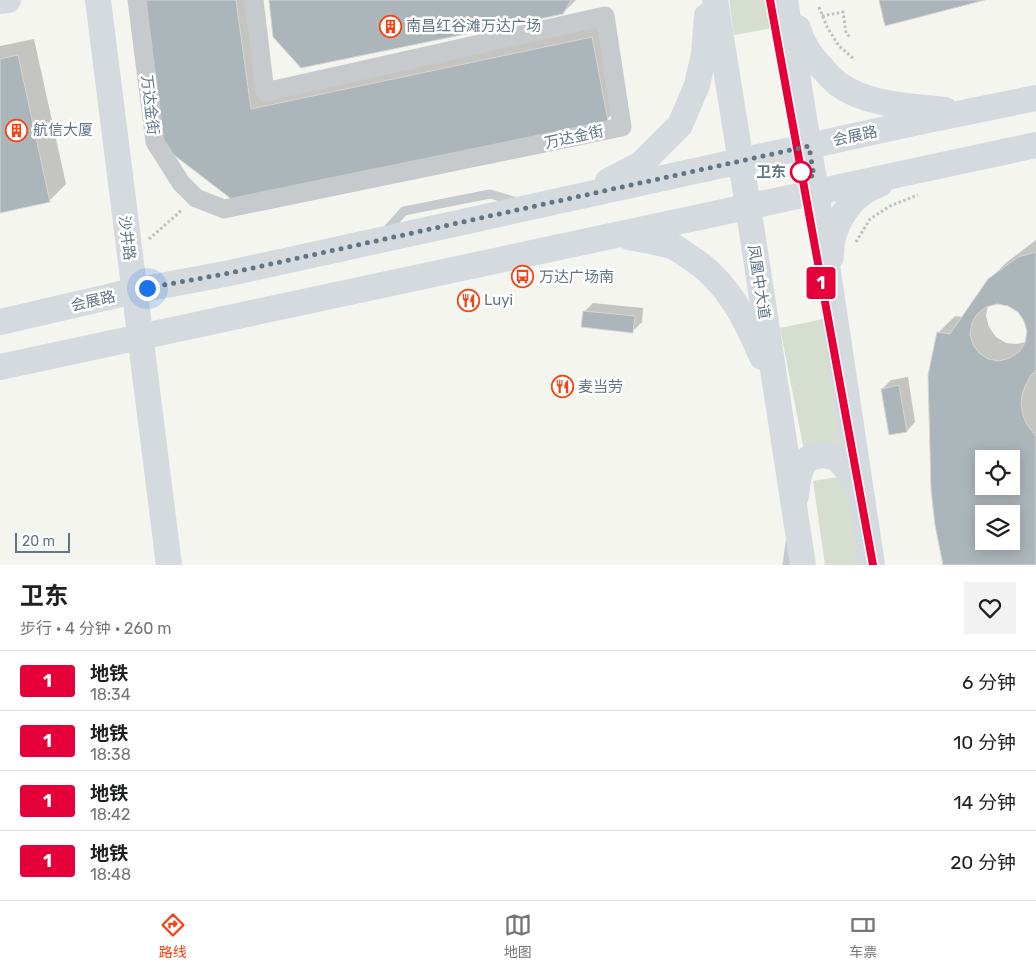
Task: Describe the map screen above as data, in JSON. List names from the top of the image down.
{
  "streets": {
    "main road": ["会展路", "沙井路", "凤凰中大道"],
    "street": ["万达金街"]
  },
  "crossings": [
    ["会展路", "沙井路"],
    ["会展路", "凤凰中大道"]
  ],
  "places": {
    "building": ["南昌红谷滩万达广场", "航信大厦"],
    "other": ["卫东"],
    "bus stop": ["万达广场南"],
    "restaurant": ["Luyi", "麦当劳"]
  },
  "lines": ["metro line 1"],
  "scale_bar": "20 m",
  "page": {
    "on_map": "1",
    "scale": "20 m",
    "heading": ["卫东", "步行 · 4 分钟 · 260 m"],
    "list": [
      {
        "mark": "1",
        "name": "地铁",
        "note": "18:34",
        "value": "6 分钟"
      },
      {
        "mark": "1",
        "name": "地铁",
        "note": "18:38",
        "value": "10 分钟"
      },
      {
        "mark": "1",
        "name": "地铁",
        "note": "18:42",
        "value": "14 分钟"
      },
      {
        "mark": "1",
        "name": "地铁",
        "note": "18:48",
        "value": "20 分钟"
      }
    ],
    "tabs": ["路线", "地图", "车票"]
  }
}
